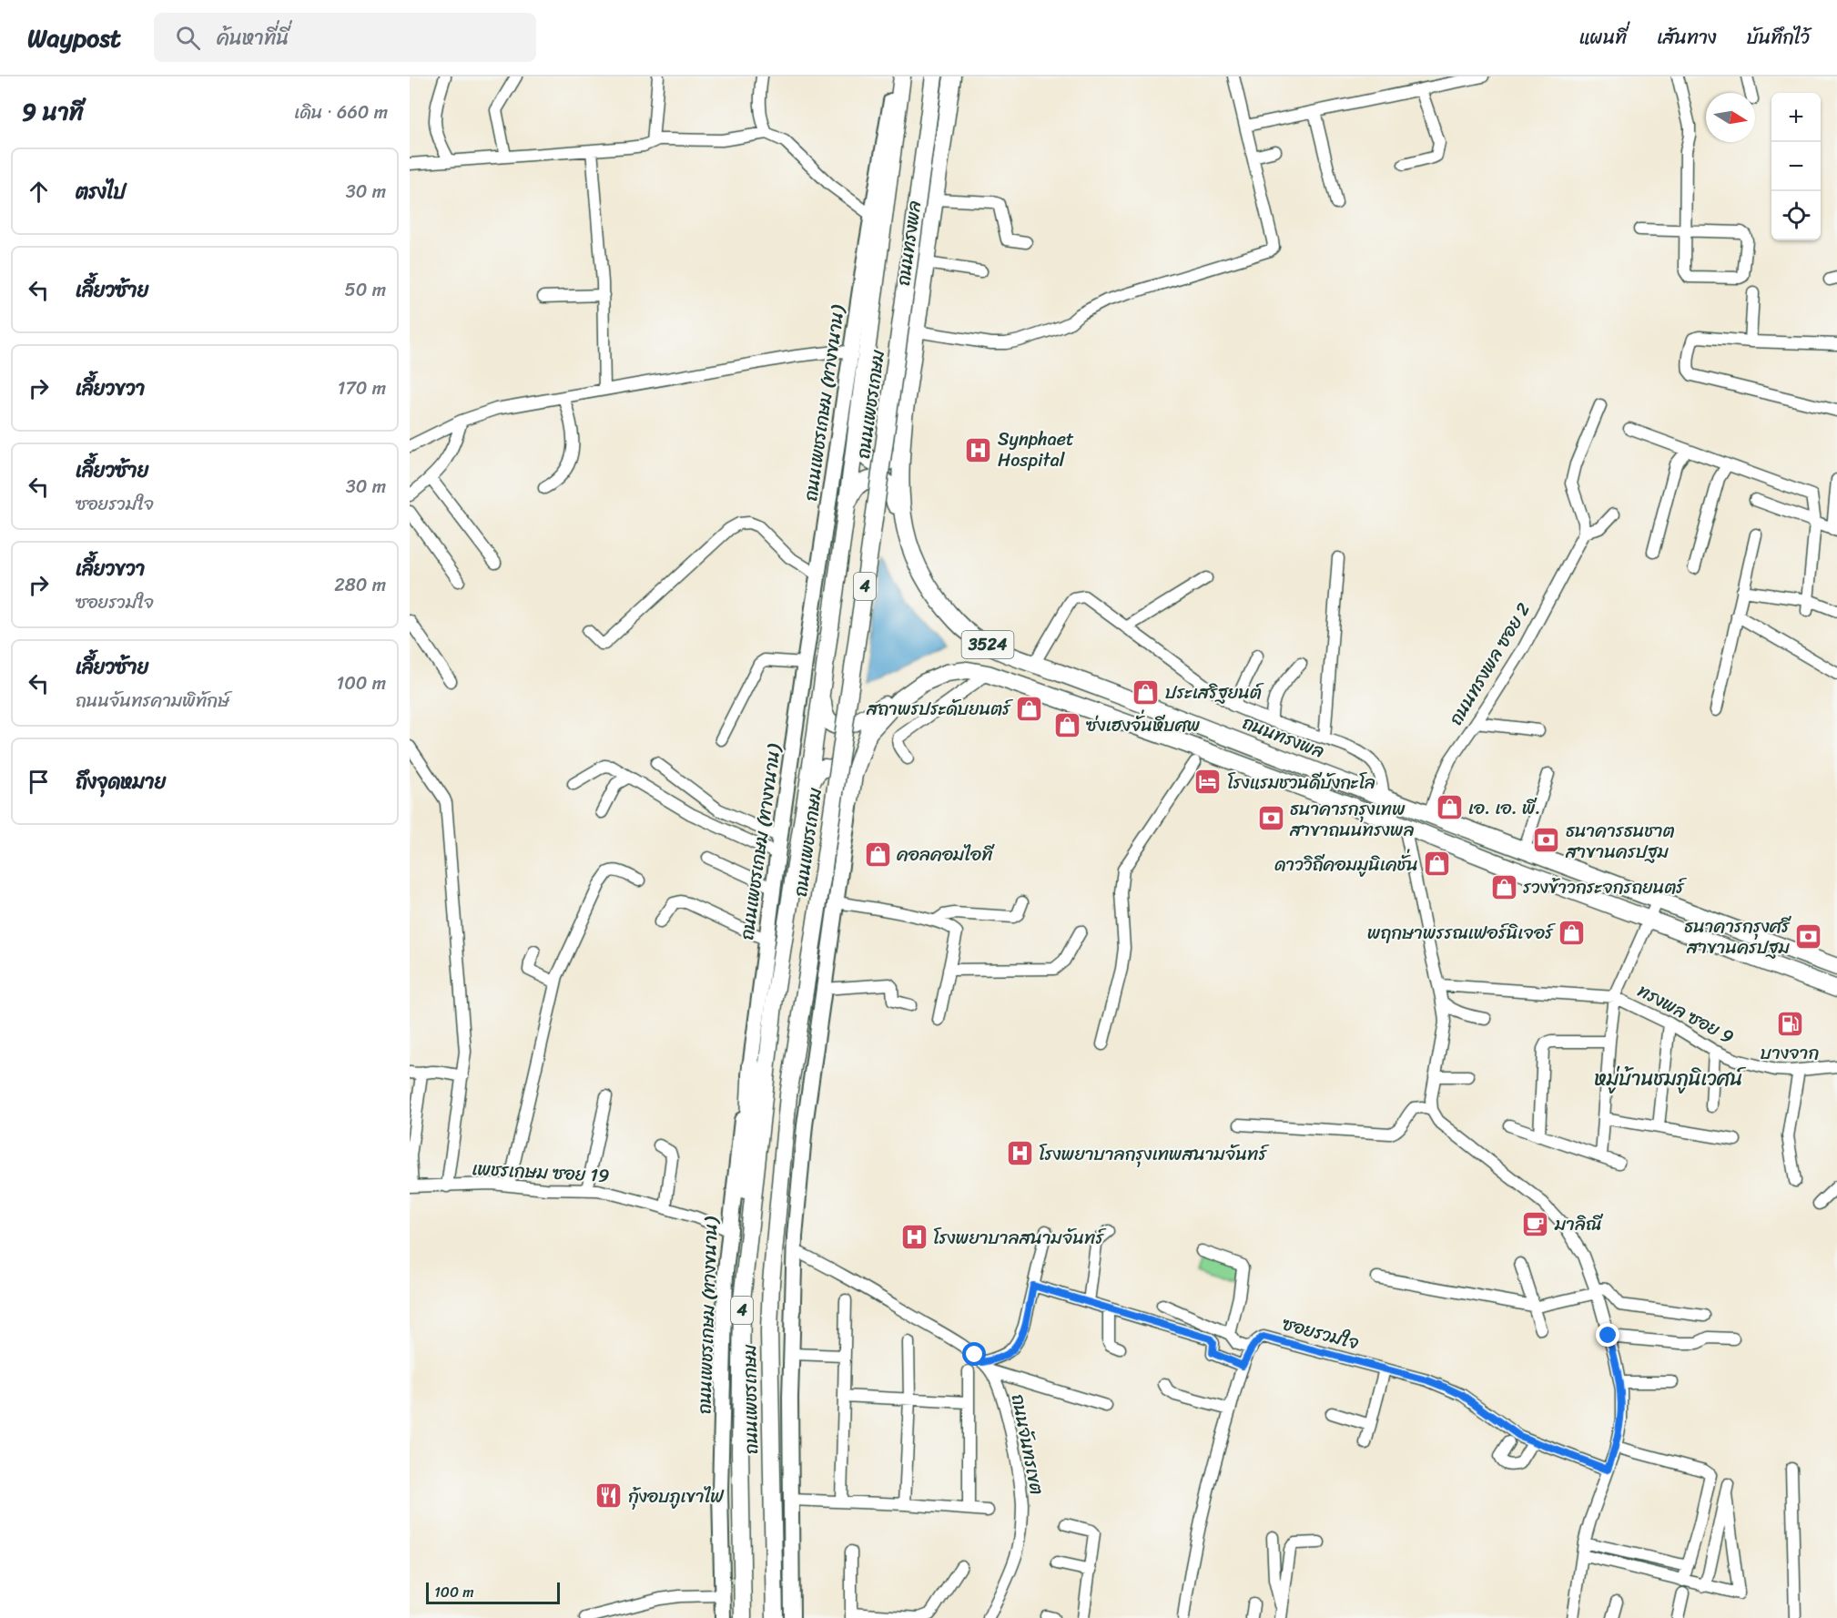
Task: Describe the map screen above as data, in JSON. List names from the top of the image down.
{
  "streets": {
    "highway": [
      "ถนนทรงพล",
      "ถนนเพชรเกษม",
      "4",
      "3524"
    ],
    "main road": ["ถนนเพชรเกษม (ทางขนาน)"],
    "street": [
      "ถนนทรงพล ซอย 2",
      "ทรงพล ซอย 9",
      "เพชรเกษม ซอย 19",
      "ซอยรวมใจ",
      "ถนนจันทรเขต"
    ]
  },
  "crossings": [
    ["ถนนทรงพล", "ถนนทรงพล ซอย 2"],
    ["ถนนเพชรเกษม (ทางขนาน)", "เพชรเกษม ซอย 19"]
  ],
  "districts": ["หมู่บ้านชมภูนิเวศน์"],
  "places": {
    "hospital": ["Synphaet Hospital", "โรงพยาบาลกรุงเทพสนามจันทร์", "โรงพยาบาลสนามจันทร์"],
    "shop": [
      "ประเสริฐยนต์",
      "สถาพรประดับยนตร์",
      "ซ่งเฮงจั่นหีบศพ",
      "เอ. เอ. พี.",
      "คอลคอมไอที",
      "ดาววิถีคอมมูนิเคชั่น",
      "รวงข้าวกระจกรถยนตร์",
      "พฤกษาพรรณเฟอร์นิเจอร์"
    ],
    "hotel": ["โรงแรมชวนดีบังกะโล"],
    "bank": ["ธนาคารกรุงเทพ สาขาถนนทรงพล", "ธนาคารธนชาต สาขานครปฐม", "ธนาคารกรุงศรี สาขานครปฐม"],
    "fuel station": ["บางจาก"],
    "cafe": ["มาลิณี"],
    "restaurant": ["กุ้งอบภูเขาไฟ"]
  },
  "scale_bar": "100 m",
  "north": "right",
  "page": {
    "header": "Waypost",
    "search": "ค้นหาที่นี่",
    "nav": ["แผนที่", "เส้นทาง", "บันทึกไว้"],
    "heading": ["9 นาที", "เดิน · 660 m"],
    "map_buttons": ["+", "−"],
    "list": [
      ["ตรงไป", "30 m"],
      ["เลี้ยวซ้าย", "50 m"],
      ["เลี้ยวขวา", "170 m"],
      ["เลี้ยวซ้าย", "ซอยรวมใจ", "30 m"],
      ["เลี้ยวขวา", "ซอยรวมใจ", "280 m"],
      ["เลี้ยวซ้าย", "ถนนจันทรคามพิทักษ์", "100 m"],
      "ถึงจุดหมาย"
    ],
    "scale": "100 m"
  }
}
